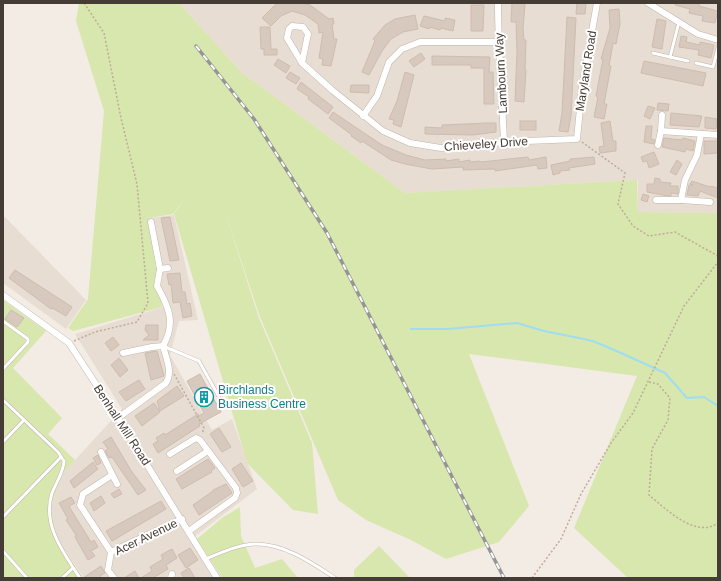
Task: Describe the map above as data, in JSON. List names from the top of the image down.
{
  "streets": {
    "street": [
      "Maryland Road",
      "Lambourn Way",
      "Chieveley Drive",
      "Benhall Mill Road",
      "Acer Avenue"
    ]
  },
  "crossings": [
    ["Maryland Road", "Chieveley Drive"],
    ["Lambourn Way", "Chieveley Drive"],
    ["Benhall Mill Road", "Acer Avenue"]
  ],
  "places": {
    "building": ["Birchlands Business Centre"]
  }
}
